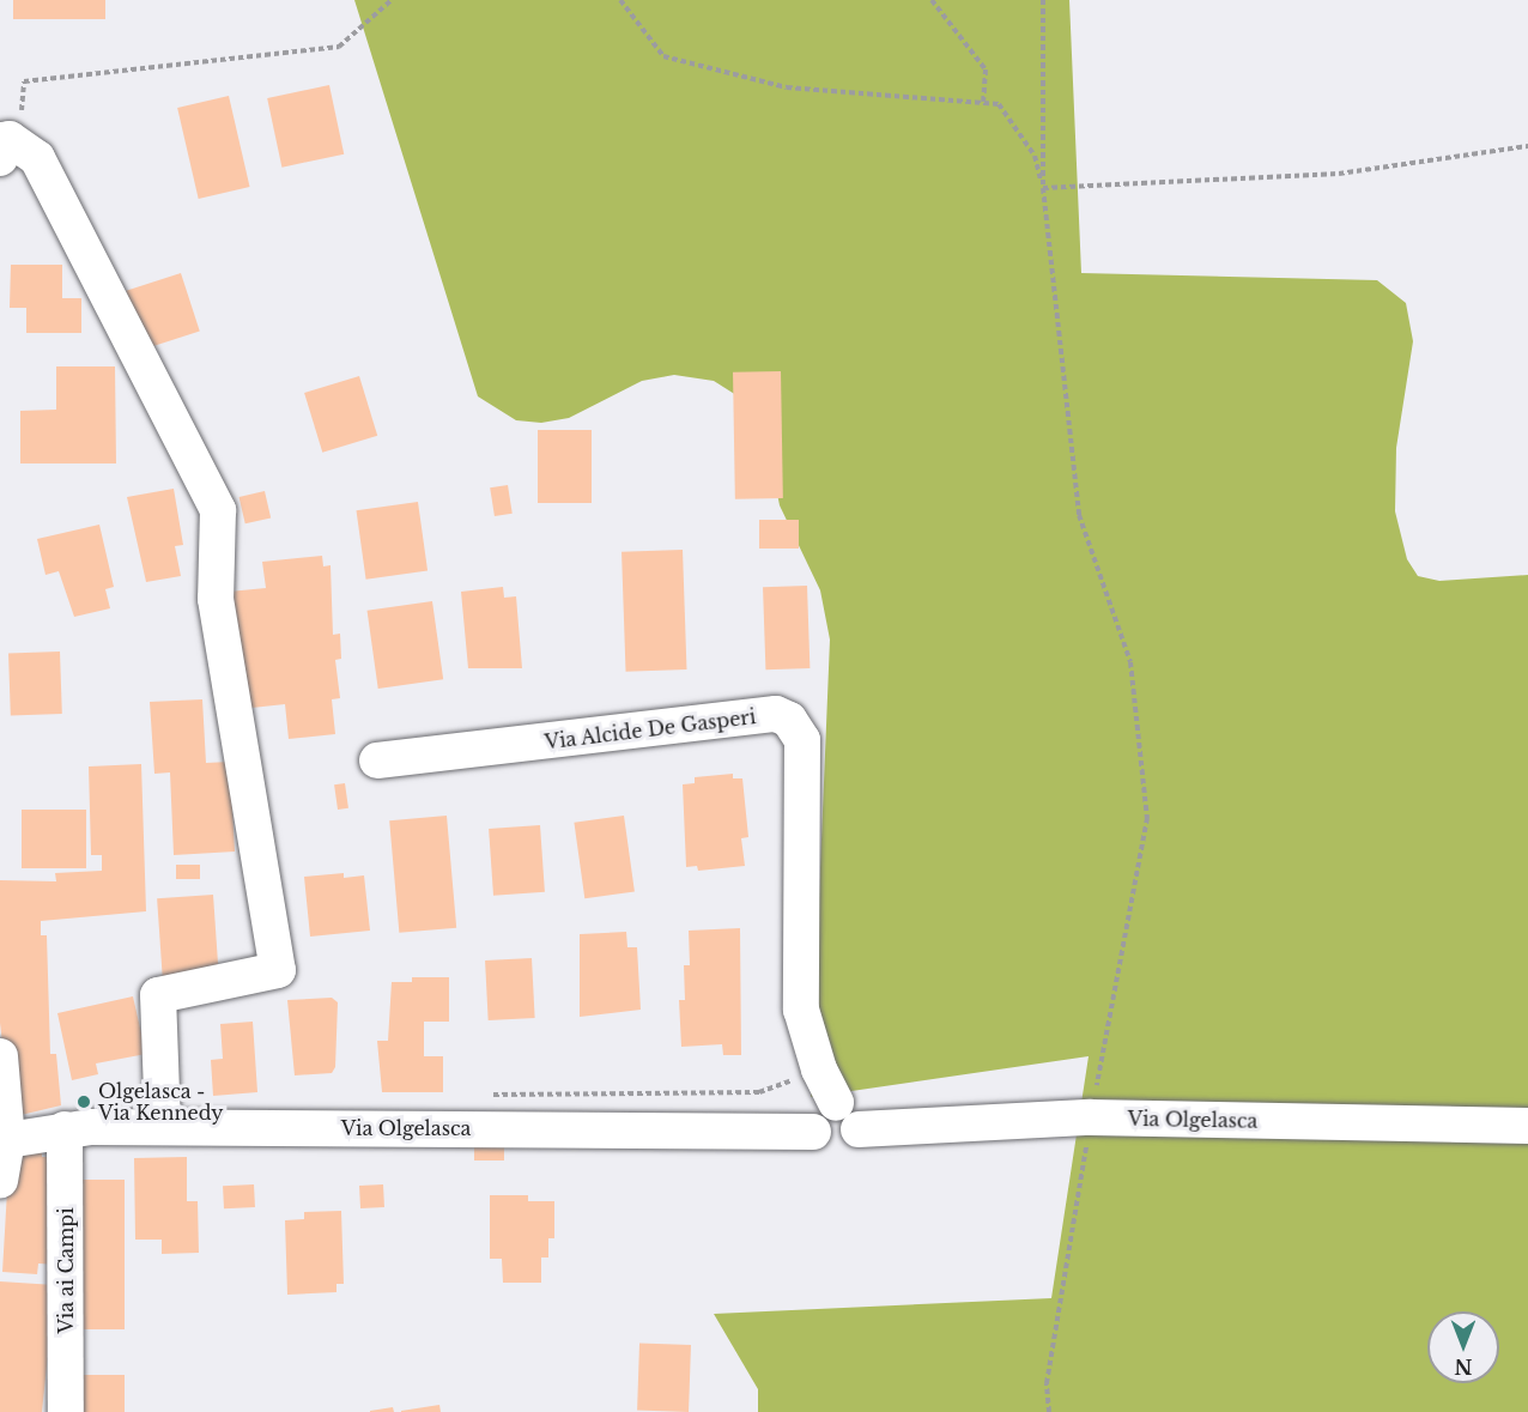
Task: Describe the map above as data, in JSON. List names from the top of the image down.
{
  "streets": {
    "street": ["Via Alcide De Gasperi", "Via Olgelasca", "Via ai Campi"]
  },
  "crossings": [
    ["Via Alcide De Gasperi", "Via Olgelasca"],
    ["Via Olgelasca", "Via ai Campi"]
  ],
  "places": ["Olgelasca - Via Kennedy"],
  "north": "bottom"
}
